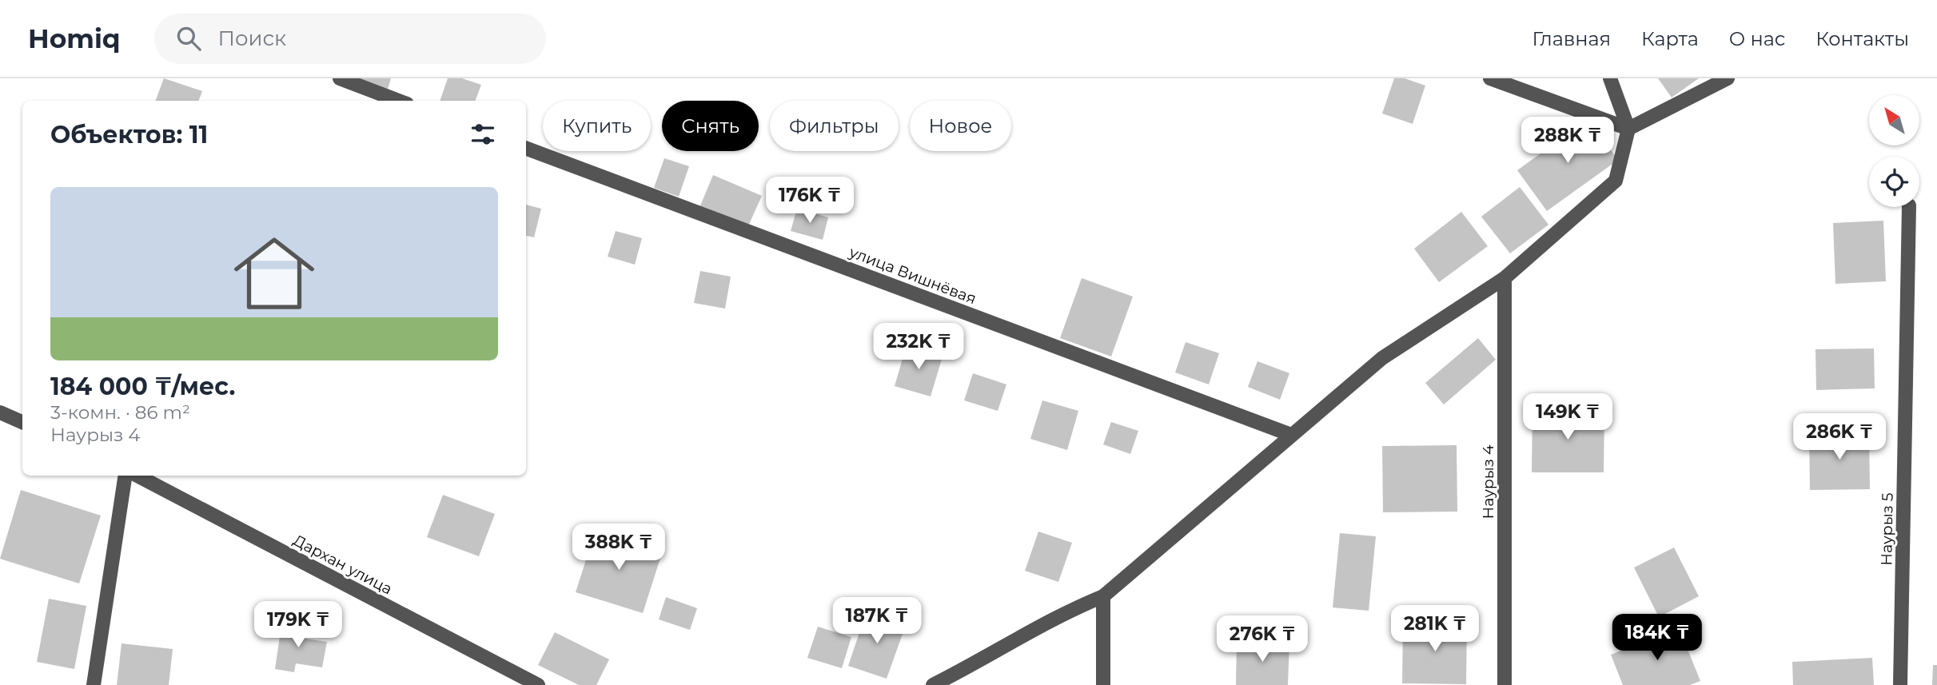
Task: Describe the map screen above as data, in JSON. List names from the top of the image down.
{
  "streets": {
    "street": [
      "улица Вишнёвая",
      "Наурыз 4",
      "Наурыз 5",
      "Дархан улица"
    ]
  },
  "north": "top left",
  "page": {
    "header": "Homiq",
    "search": "Поиск",
    "nav": [
      "Главная",
      "Карта",
      "О нас",
      "Контакты"
    ],
    "chip": [
      "Купить",
      "Снять",
      "Фильтры",
      "Новое"
    ],
    "heading": "Объектов: 11",
    "price": [
      "288K ₸",
      "176K ₸",
      "232K ₸",
      "149K ₸",
      "286K ₸",
      "388K ₸",
      "187K ₸",
      "179K ₸",
      "281K ₸",
      "184K ₸",
      "276K ₸"
    ],
    "list": [
      {
        "name": "184 000 ₸/мес.",
        "note": "3-комн. · 86 m² · Наурыз 4"
      }
    ]
  }
}
